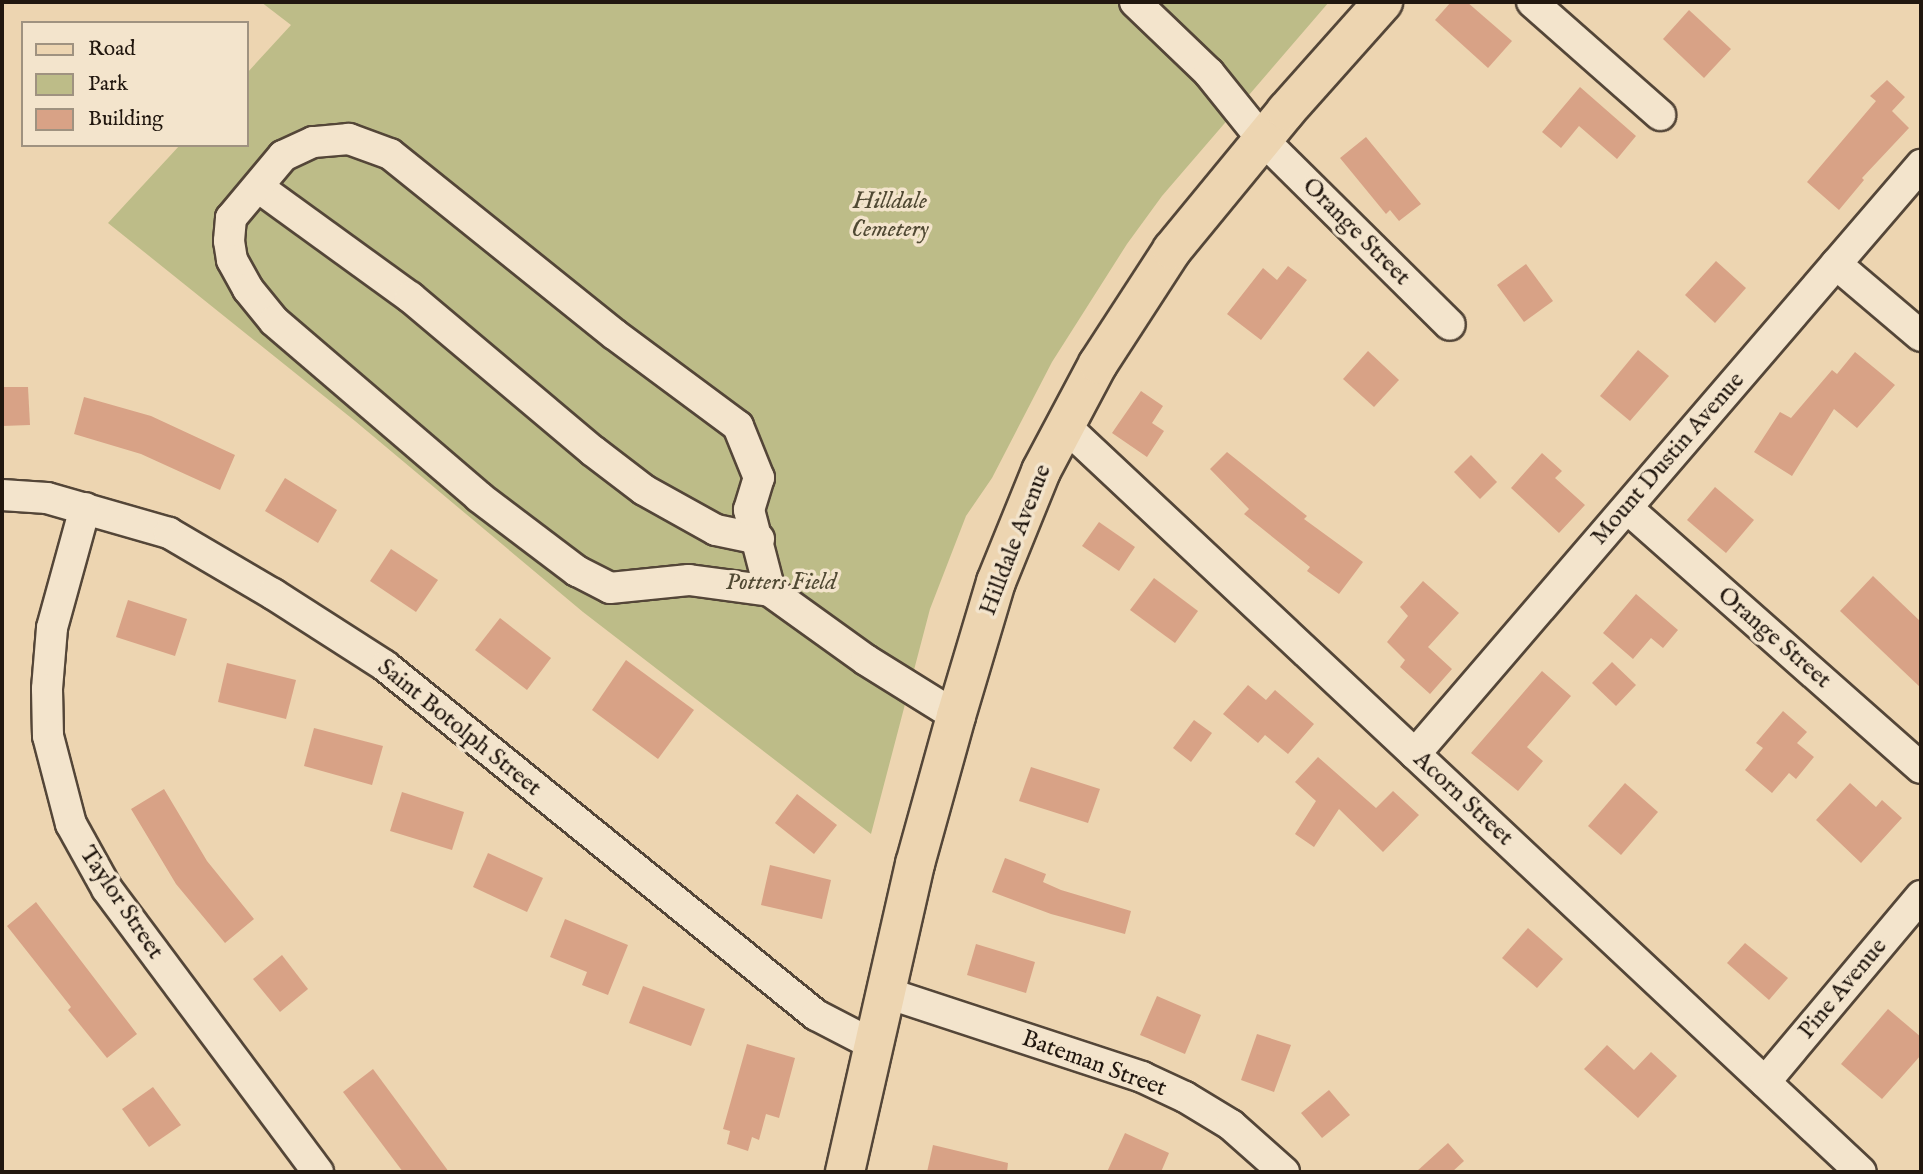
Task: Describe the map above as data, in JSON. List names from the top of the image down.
{
  "streets": {
    "main road": ["Hilldale Avenue"],
    "street": [
      "Orange Street",
      "Mount Dustin Avenue",
      "Saint Botolph Street",
      "Acorn Street",
      "Taylor Street",
      "Pine Avenue",
      "Bateman Street"
    ]
  },
  "crossings": [
    ["Orange Street", "Mount Dustin Avenue"],
    ["Orange Street", "Hilldale Avenue"],
    ["Mount Dustin Avenue", "Acorn Street"],
    ["Hilldale Avenue", "Saint Botolph Street"],
    ["Hilldale Avenue", "Acorn Street"],
    ["Hilldale Avenue", "Bateman Street"],
    ["Saint Botolph Street", "Taylor Street"],
    ["Acorn Street", "Pine Avenue"]
  ],
  "parks": ["Hilldale Cemetery", "Potters Field"],
  "legend": ["Road", "Park", "Building"]
}
